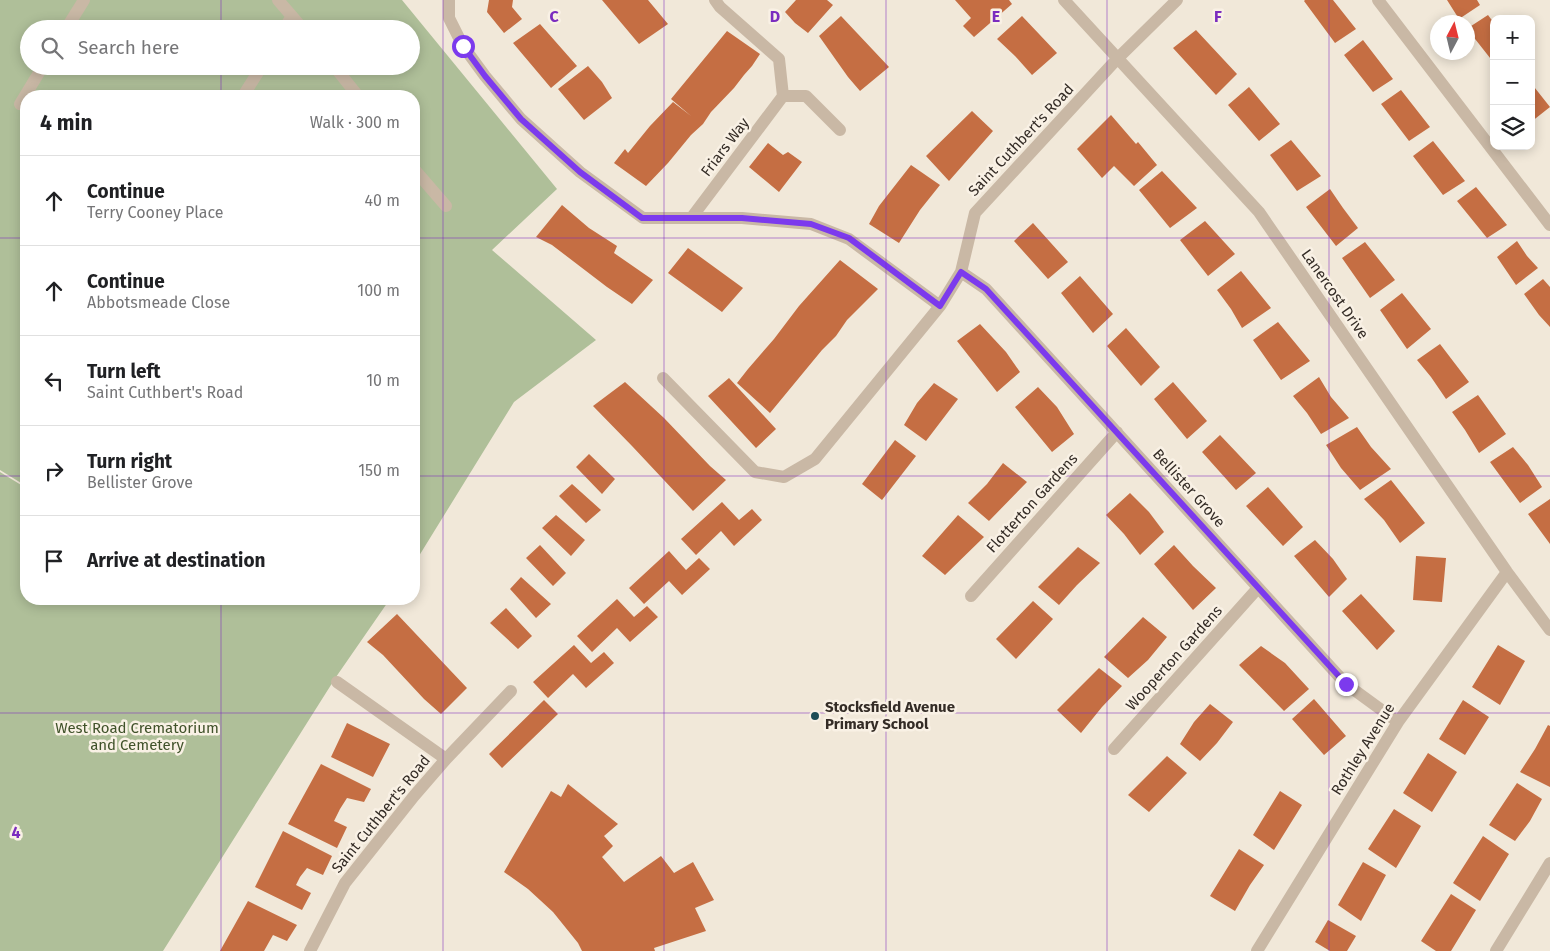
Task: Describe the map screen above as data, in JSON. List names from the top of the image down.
{
  "streets": {
    "street": [
      "Saint Cuthbert's Road",
      "Friars Way",
      "Lanercost Drive",
      "Bellister Grove",
      "Flotterton Gardens",
      "Wooperton Gardens",
      "Rothley Avenue"
    ]
  },
  "crossings": [
    ["Saint Cuthbert's Road", "Lanercost Drive"],
    ["Saint Cuthbert's Road", "Bellister Grove"],
    ["Lanercost Drive", "Rothley Avenue"],
    ["Bellister Grove", "Flotterton Gardens"],
    ["Bellister Grove", "Wooperton Gardens"],
    ["Bellister Grove", "Rothley Avenue"]
  ],
  "parks": ["West Road Crematorium and Cemetery"],
  "places": ["Stocksfield Avenue Primary School"],
  "north": "top",
  "page": {
    "map_buttons": ["+", "−"],
    "search": "Search here",
    "heading": ["4 min", "Walk · 300 m"],
    "list": [
      ["Continue", "Terry Cooney Place", "40 m"],
      ["Continue", "Abbotsmeade Close", "100 m"],
      ["Turn left", "Saint Cuthbert's Road", "10 m"],
      ["Turn right", "Bellister Grove", "150 m"],
      "Arrive at destination"
    ]
  },
  "grid": {
    "columns": [
      "C",
      "D",
      "E",
      "F"
    ],
    "rows": ["4"]
  }
}
